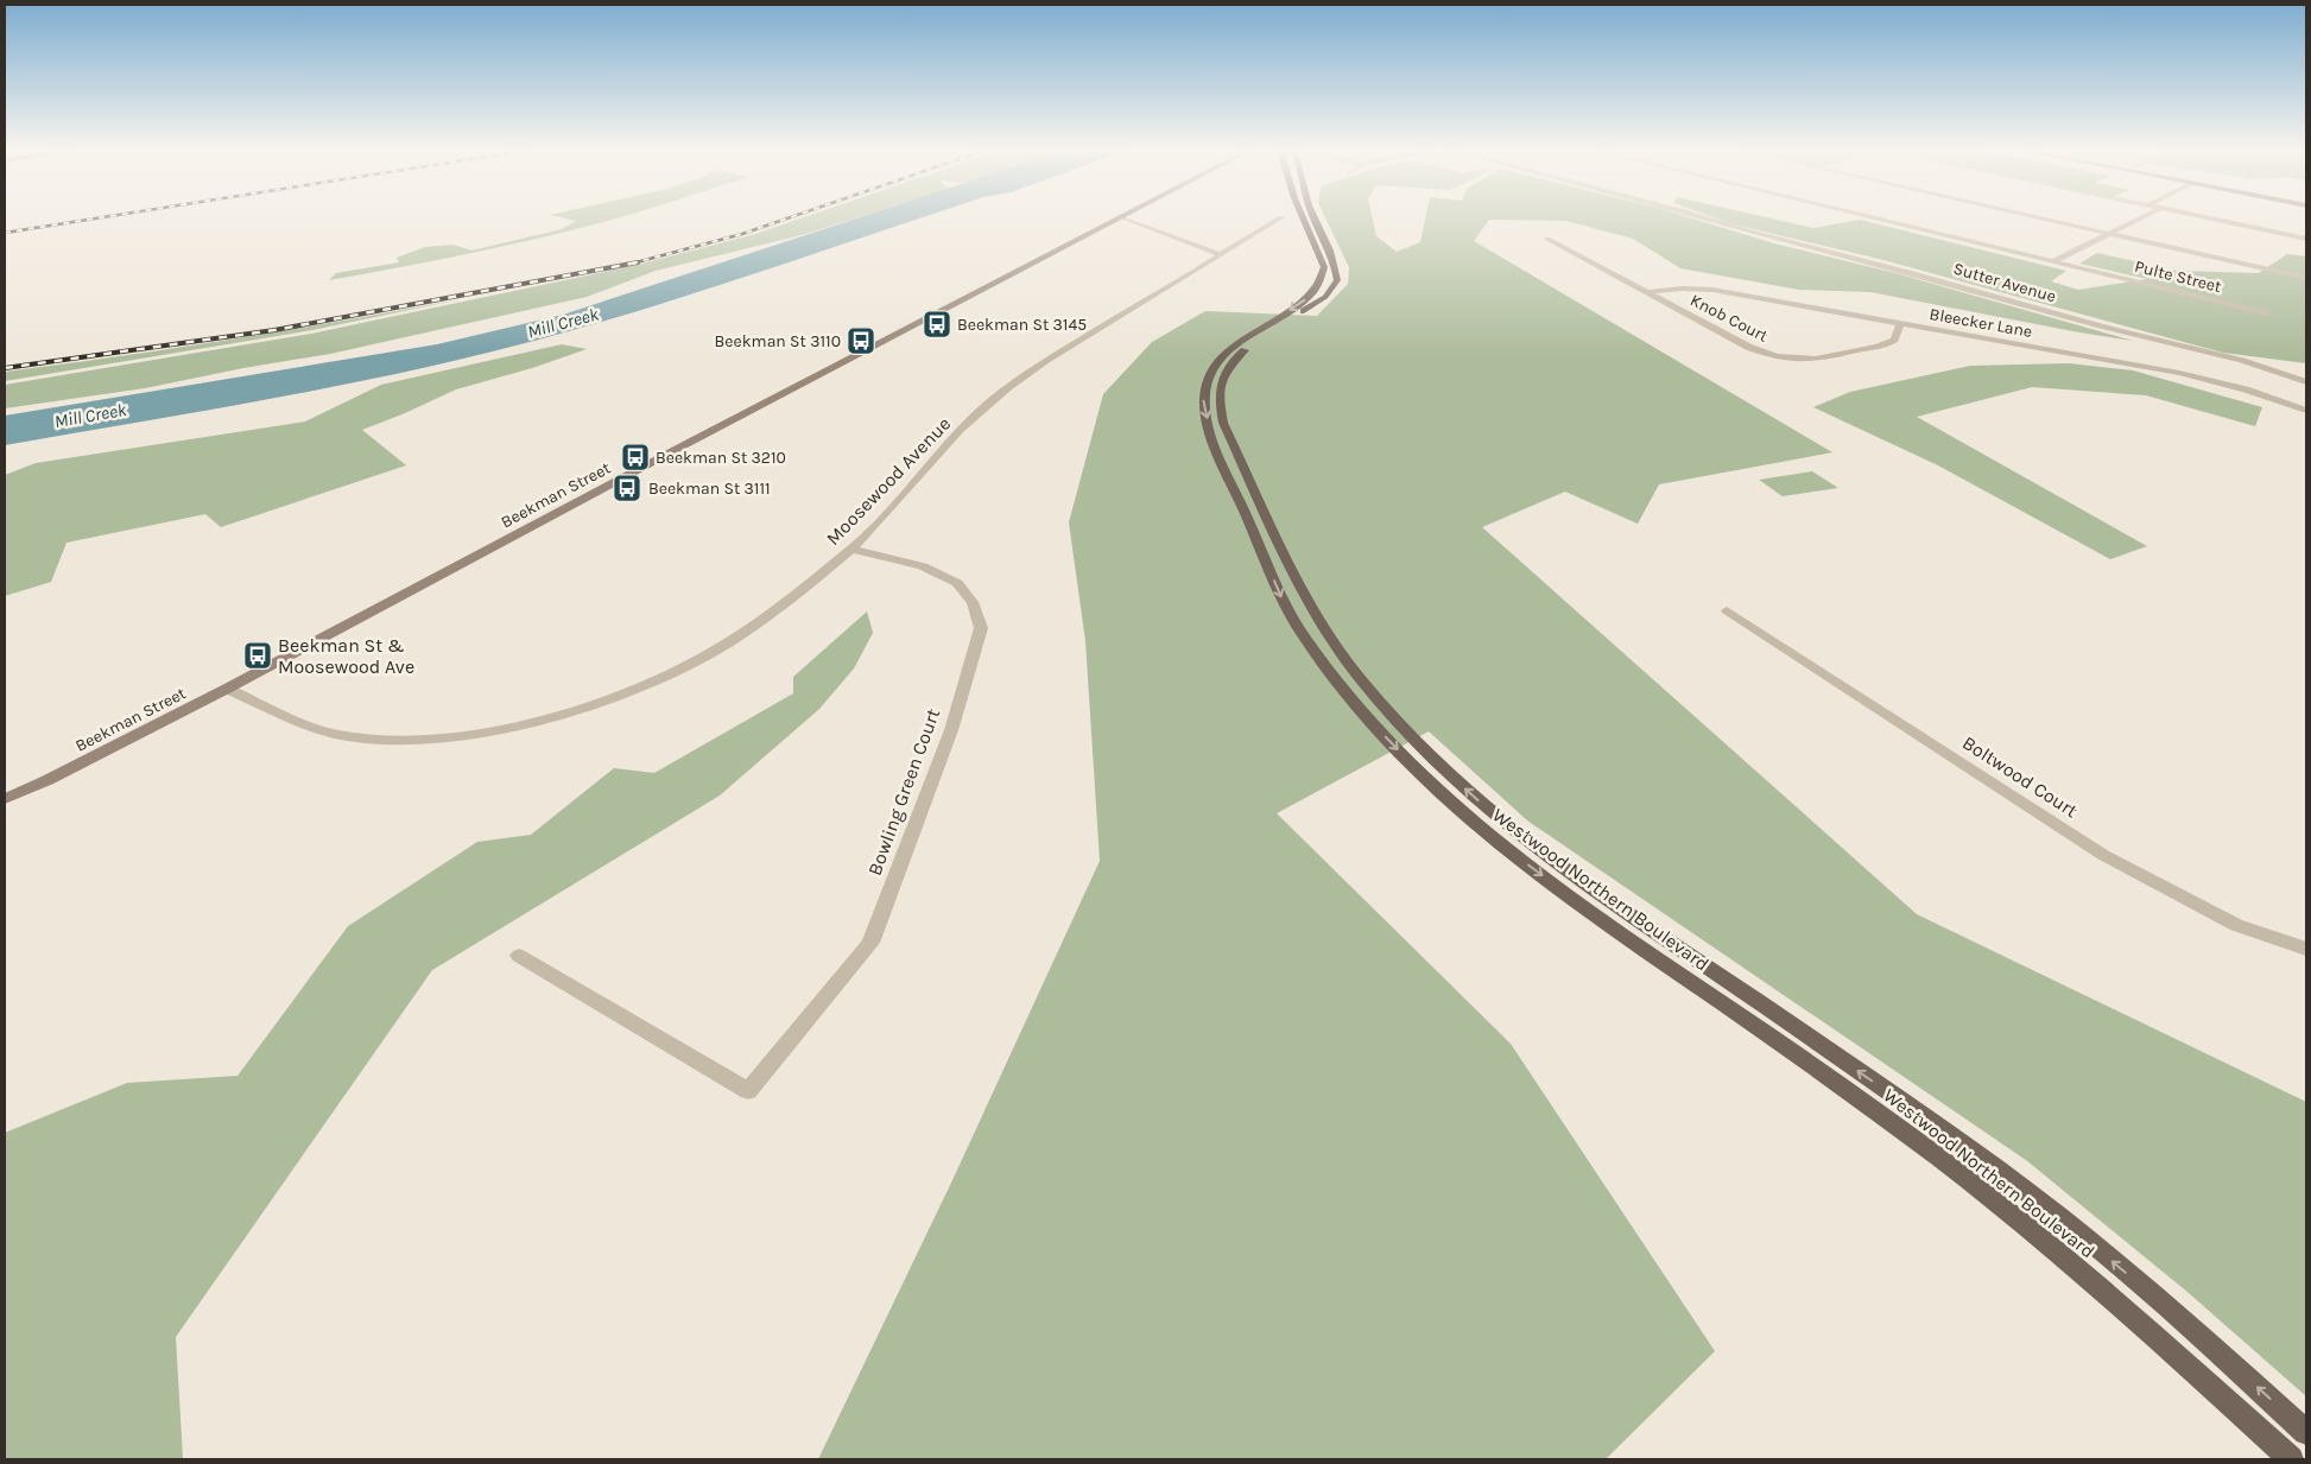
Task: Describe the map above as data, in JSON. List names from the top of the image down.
{
  "streets": {
    "main road": ["Beekman Street", "Westwood Northern Boulevard"],
    "street": [
      "Pulte Street",
      "Sutter Avenue",
      "Knob Court",
      "Bleecker Lane",
      "Moosewood Avenue",
      "Boltwood Court",
      "Bowling Green Court"
    ]
  },
  "crossings": [
    ["Knob Court", "Bleecker Lane"],
    ["Moosewood Avenue", "Beekman Street"],
    ["Moosewood Avenue", "Bowling Green Court"]
  ],
  "water": ["Mill Creek"],
  "places": {
    "bus stop": [
      "Beekman St 3145",
      "Beekman St 3110",
      "Beekman St 3210",
      "Beekman St 3111",
      "Beekman St & Moosewood Ave"
    ]
  }
}
